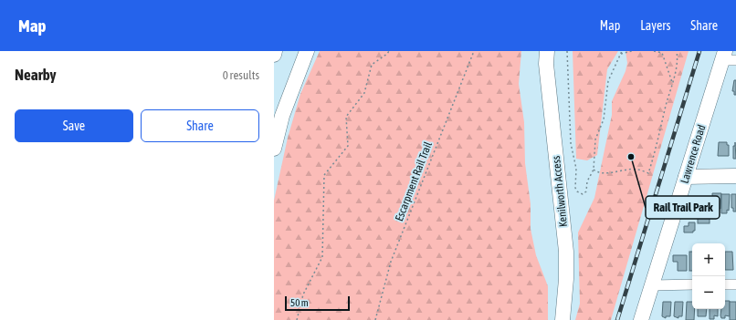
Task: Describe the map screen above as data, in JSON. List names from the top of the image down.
{
  "streets": {
    "main road": ["Lawrence Road", "Kenilworth Access"],
    "path": ["Escarpment Rail Trail"]
  },
  "places": ["Rail Trail Park"],
  "scale_bar": "50 m",
  "page": {
    "header": "Map",
    "nav": ["Map", "Layers", "Share"],
    "heading": ["Nearby", "0 results"],
    "buttons": ["Save", "Share"],
    "map_buttons": ["+", "−"],
    "scale": "50 m"
  }
}
